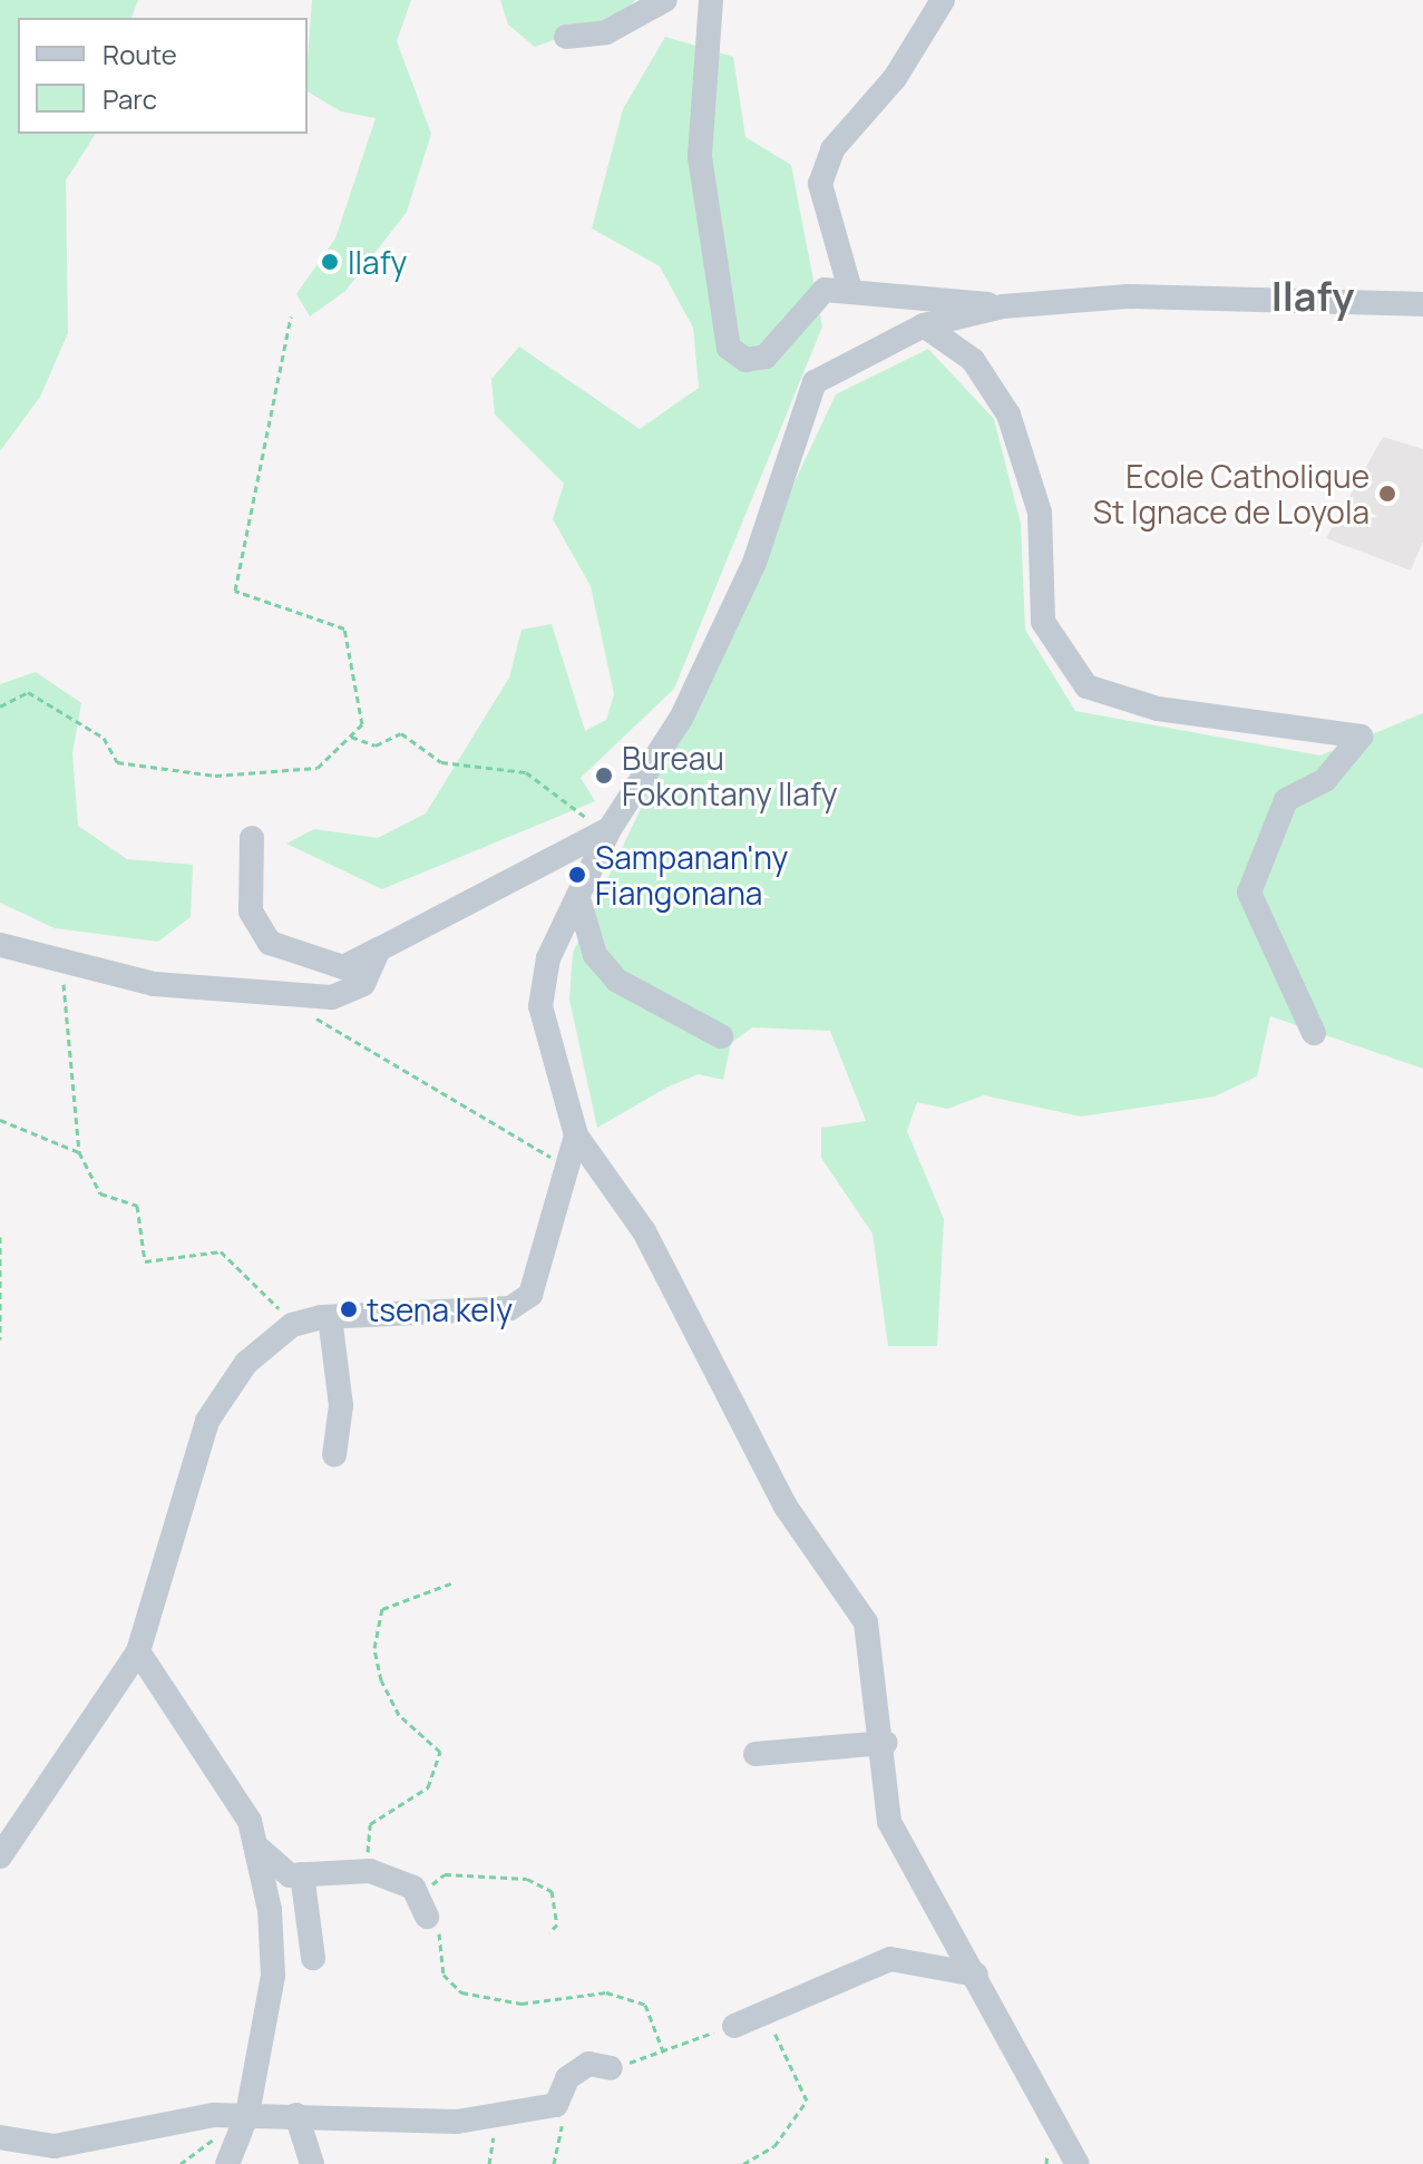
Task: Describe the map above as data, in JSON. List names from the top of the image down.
{
  "districts": ["Ilafy"],
  "places": [
    "Ilafy",
    "Ecole Catholique St Ignace de Loyola",
    "Bureau Fokontany Ilafy",
    "Sampanan'ny Fiangonana",
    "tsena kely"
  ],
  "legend": ["Route", "Parc"]
}
